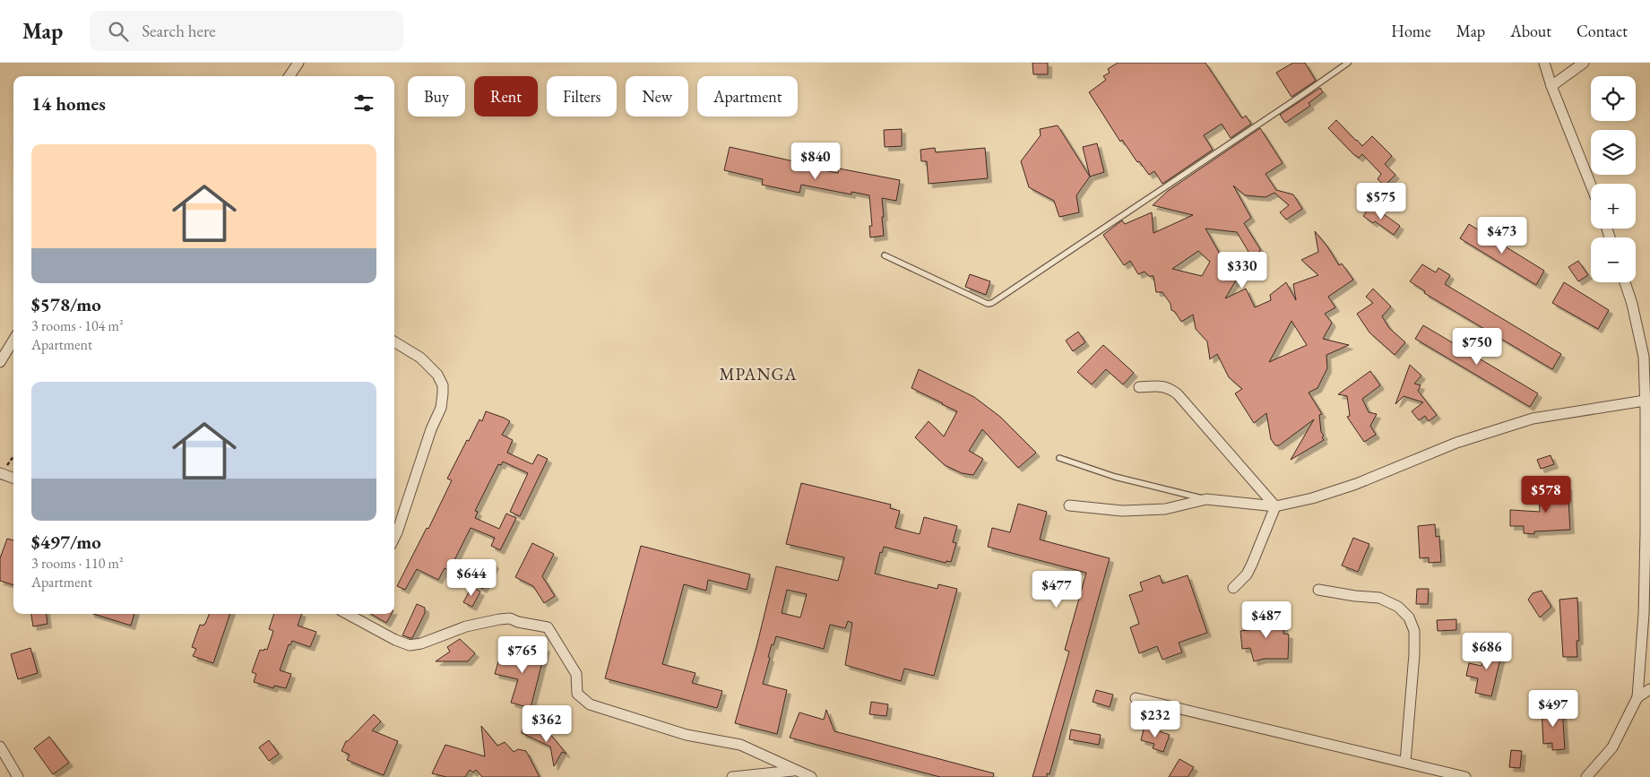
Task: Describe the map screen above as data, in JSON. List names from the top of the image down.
{
  "districts": ["MPANGA"],
  "page": {
    "header": "Map",
    "search": "Search here",
    "nav": [
      "Home",
      "Map",
      "About",
      "Contact"
    ],
    "map_buttons": ["+", "−"],
    "chip": [
      "Buy",
      "Rent",
      "Filters",
      "New",
      "Apartment"
    ],
    "heading": "14 homes",
    "list": [
      {
        "name": "$578/mo",
        "note": "3 rooms · 104 m² · Apartment"
      },
      {
        "name": "$497/mo",
        "note": "3 rooms · 110 m² · Apartment"
      }
    ],
    "price": [
      "$840",
      "$575",
      "$473",
      "$330",
      "$750",
      "$578",
      "$644",
      "$477",
      "$487",
      "$686",
      "$765",
      "$497",
      "$232",
      "$362"
    ]
  }
}
